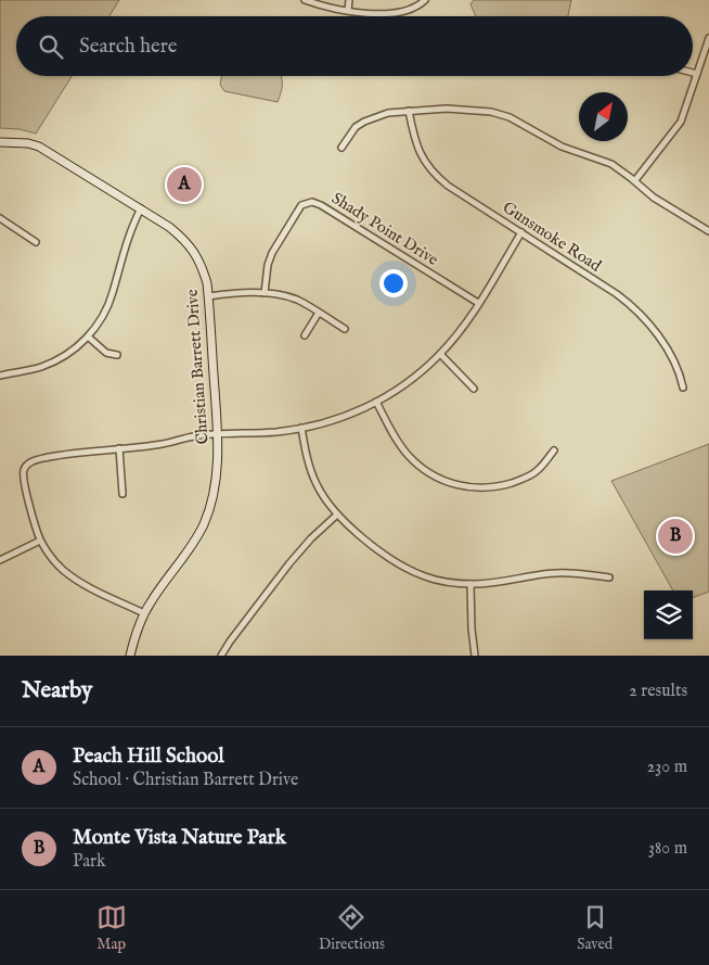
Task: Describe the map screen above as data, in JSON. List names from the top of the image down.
{
  "streets": {
    "street": ["Shady Point Drive", "Gunsmoke Road", "Christian Barrett Drive"]
  },
  "north": "top right",
  "page": {
    "search": "Search here",
    "pins": ["A", "B"],
    "heading": ["Nearby", "2 results"],
    "list": [
      {
        "mark": "A",
        "name": "Peach Hill School",
        "note": "School · Christian Barrett Drive",
        "value": "230 m"
      },
      {
        "mark": "B",
        "name": "Monte Vista Nature Park",
        "note": "Park",
        "value": "380 m"
      }
    ],
    "nav": ["Map", "Directions", "Saved"]
  }
}
